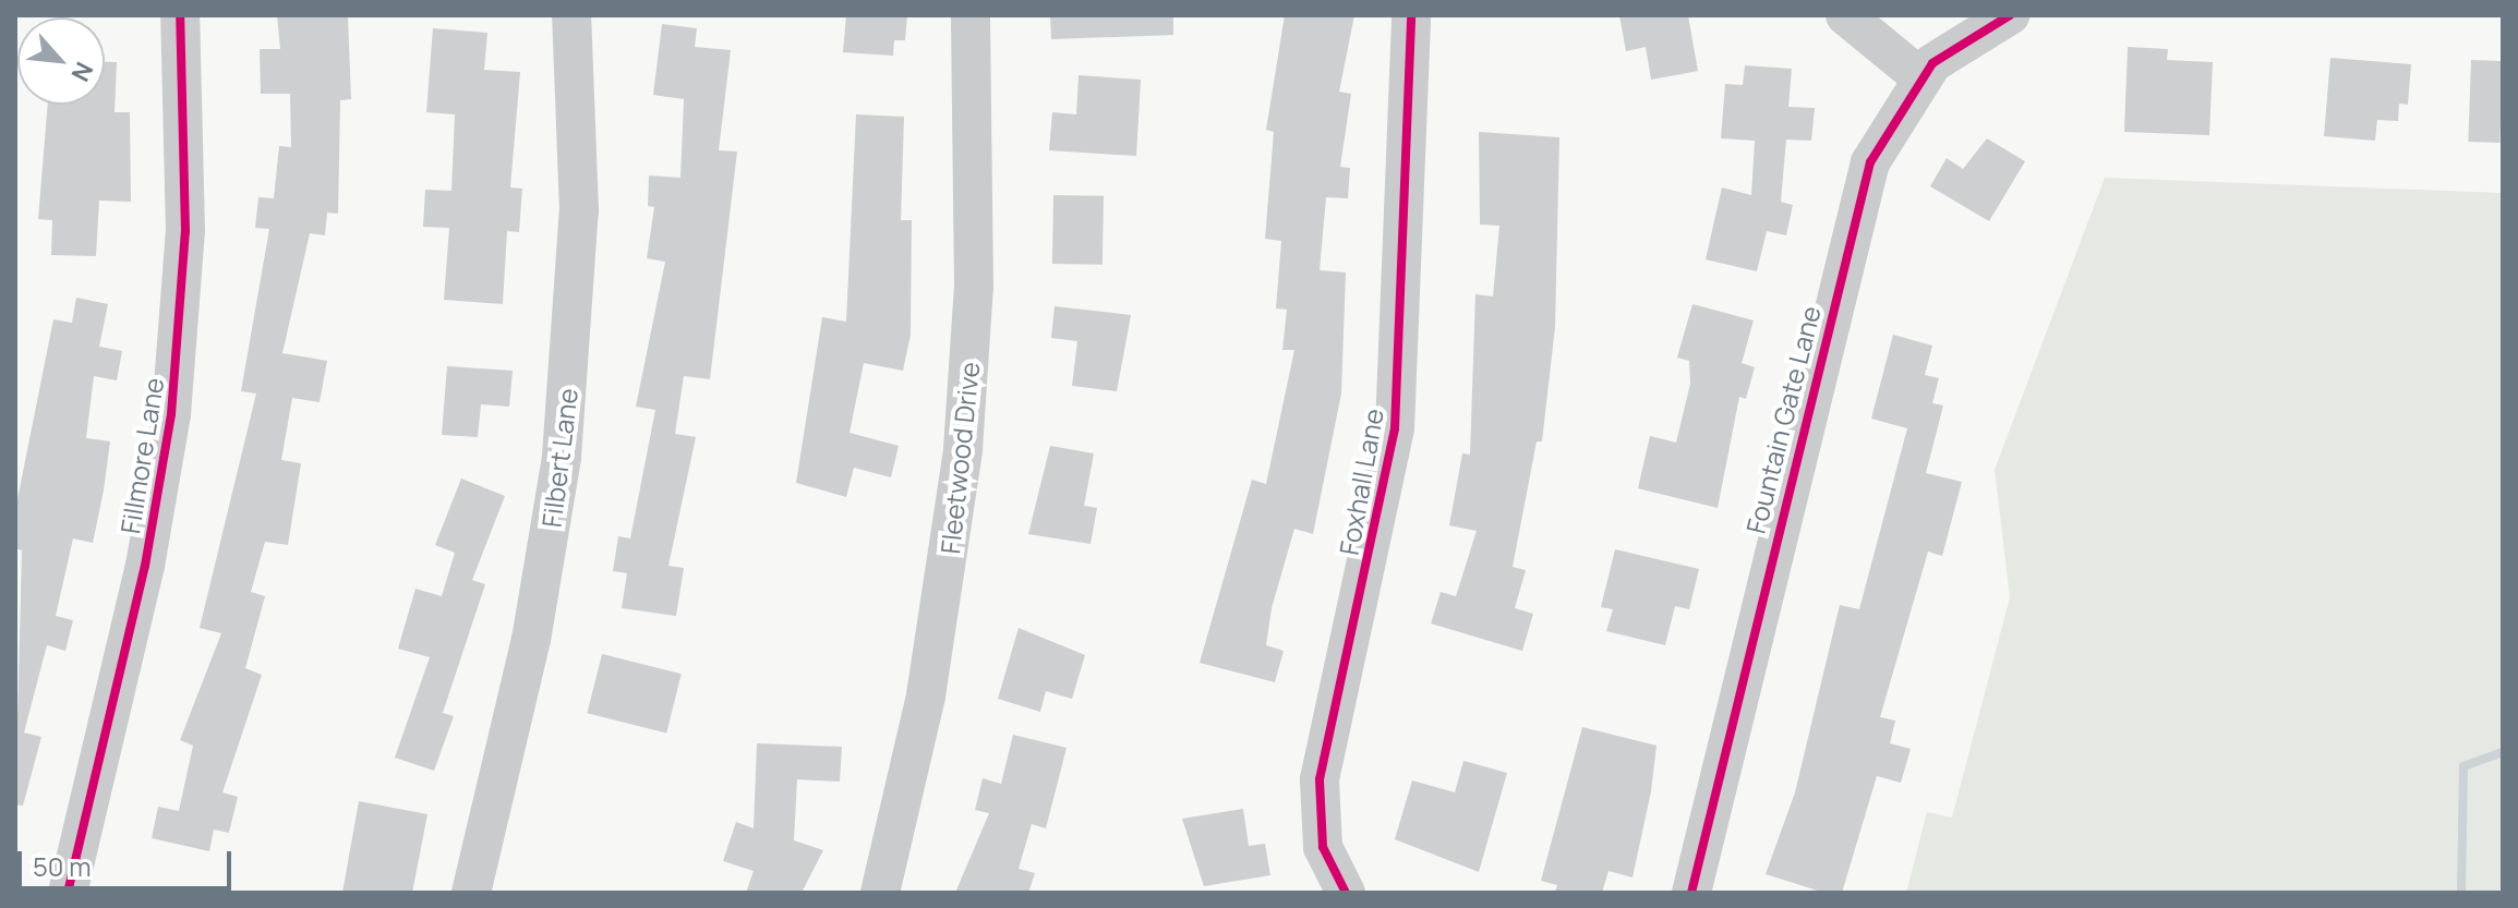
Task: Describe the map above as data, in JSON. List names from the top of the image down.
{
  "streets": {
    "street": [
      "Fountain Gate Lane",
      "Fillmore Lane",
      "Filbert Lane",
      "Fleetwood Drive",
      "Foxhall Lane"
    ]
  },
  "scale_bar": "50 m",
  "north": "bottom right"
}
